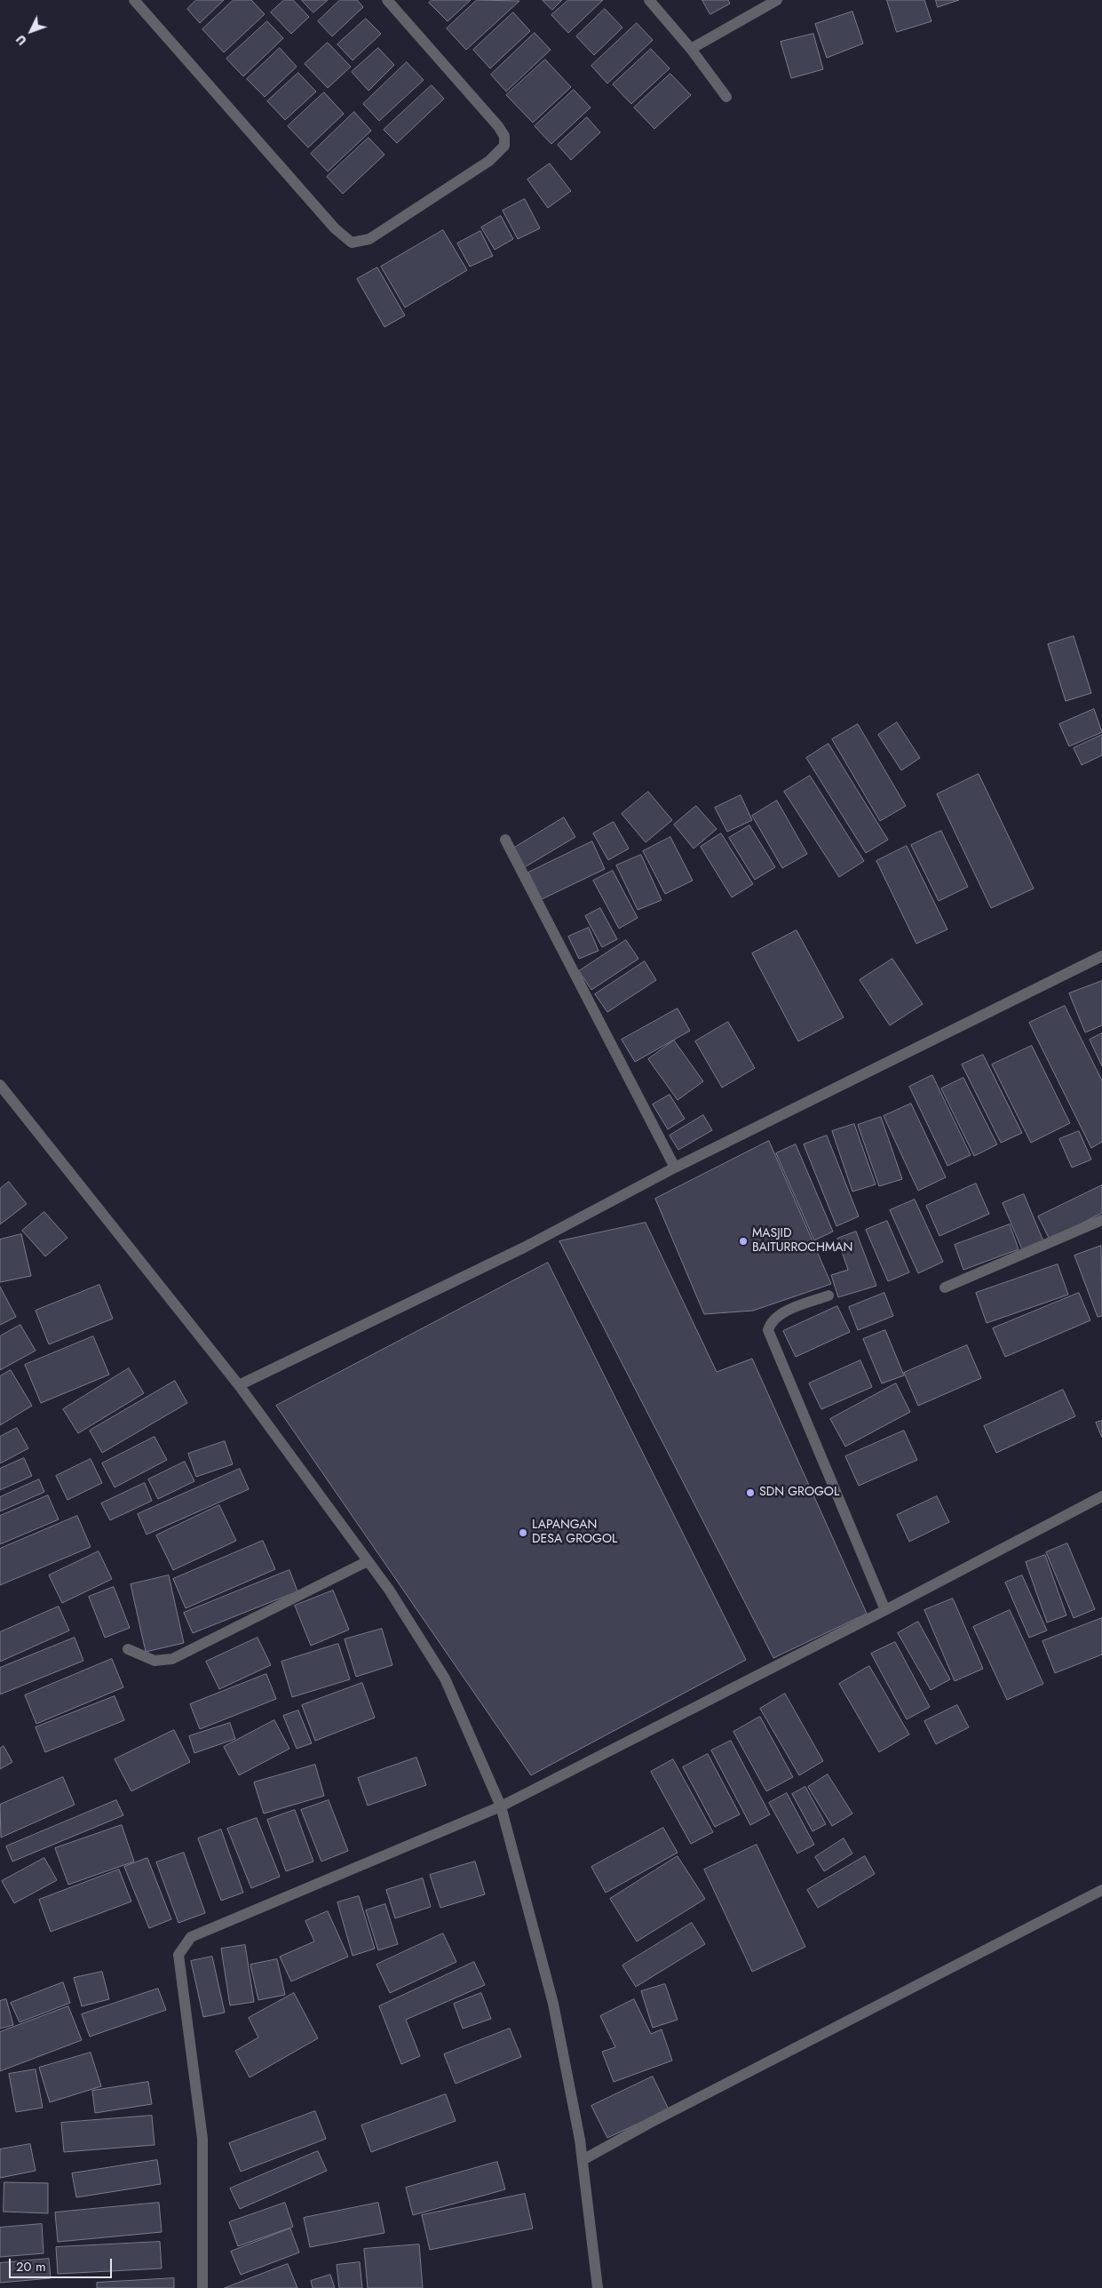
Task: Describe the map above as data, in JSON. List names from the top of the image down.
{
  "places": ["MASJID BAITURROCHMAN", "SDN GROGOL", "LAPANGAN DESA GROGOL"],
  "scale_bar": "20 m",
  "north": "bottom left"
}
